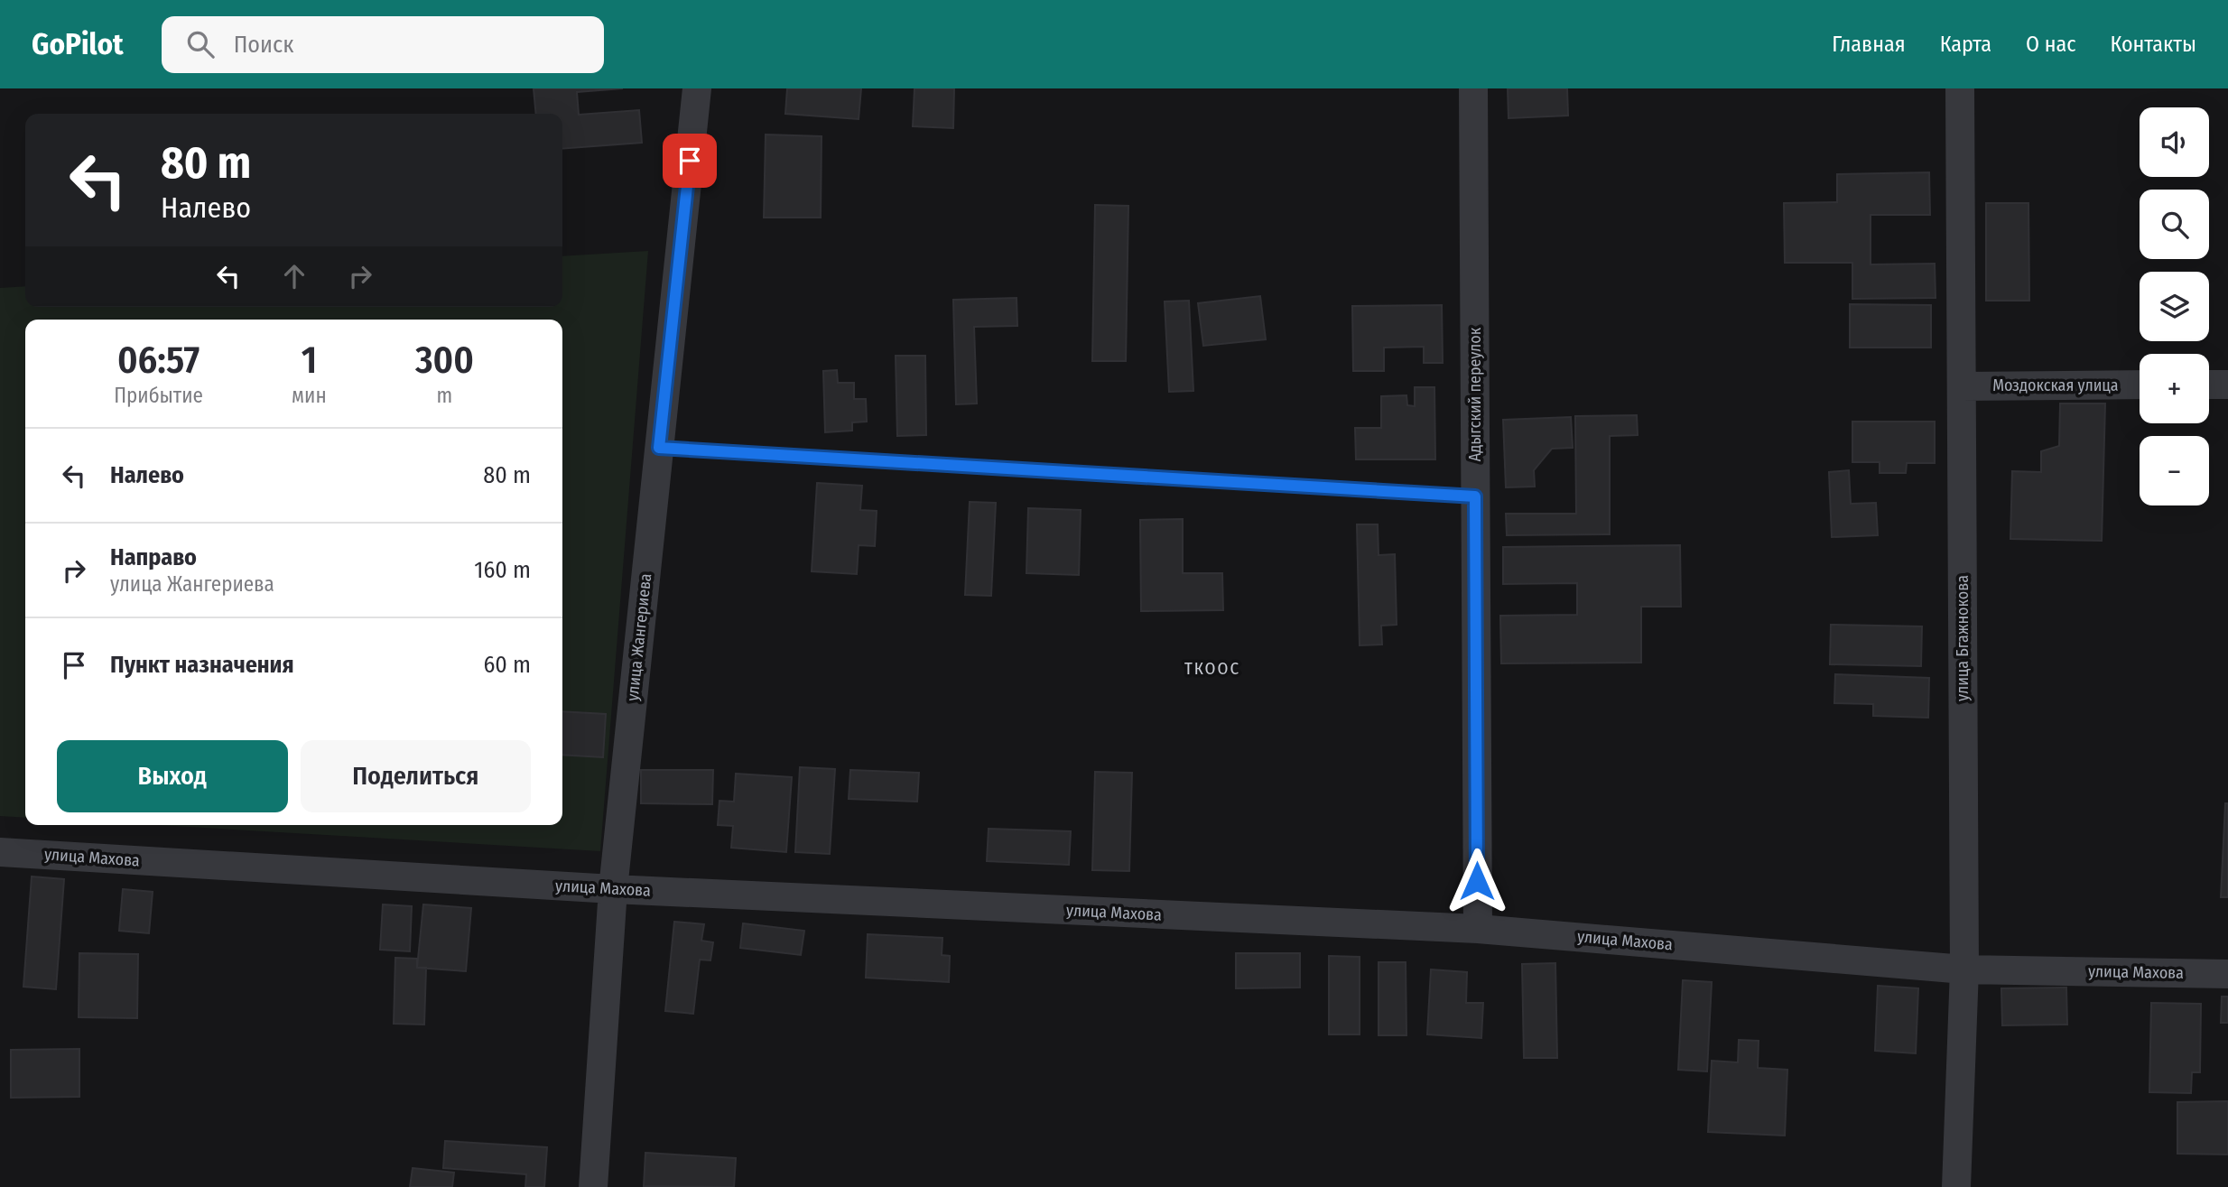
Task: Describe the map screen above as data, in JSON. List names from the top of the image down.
{
  "streets": {
    "street": [
      "Моздокская улица",
      "Адыгский переулок",
      "улица Жангериева",
      "улица Бгажнокова",
      "улица Махова"
    ]
  },
  "crossings": [
    ["Моздокская улица", "улица Бгажнокова"],
    ["Адыгский переулок", "улица Махова"],
    ["улица Жангериева", "улица Махова"],
    ["улица Бгажнокова", "улица Махова"]
  ],
  "districts": ["ТКООС"],
  "page": {
    "header": "GoPilot",
    "search": "Поиск",
    "nav": [
      "Главная",
      "Карта",
      "О нас",
      "Контакты"
    ],
    "map_buttons": ["+", "−"],
    "turn": ["80 m", "Налево"],
    "eta": [
      "06:57",
      "Прибытие",
      "1",
      "мин",
      "300",
      "m"
    ],
    "list": [
      {
        "name": "Налево",
        "value": "80 m"
      },
      {
        "name": "Направо",
        "note": "улица Жангериева",
        "value": "160 m"
      },
      {
        "name": "Пункт назначения",
        "value": "60 m"
      }
    ],
    "buttons": ["Выход", "Поделиться"]
  }
}
